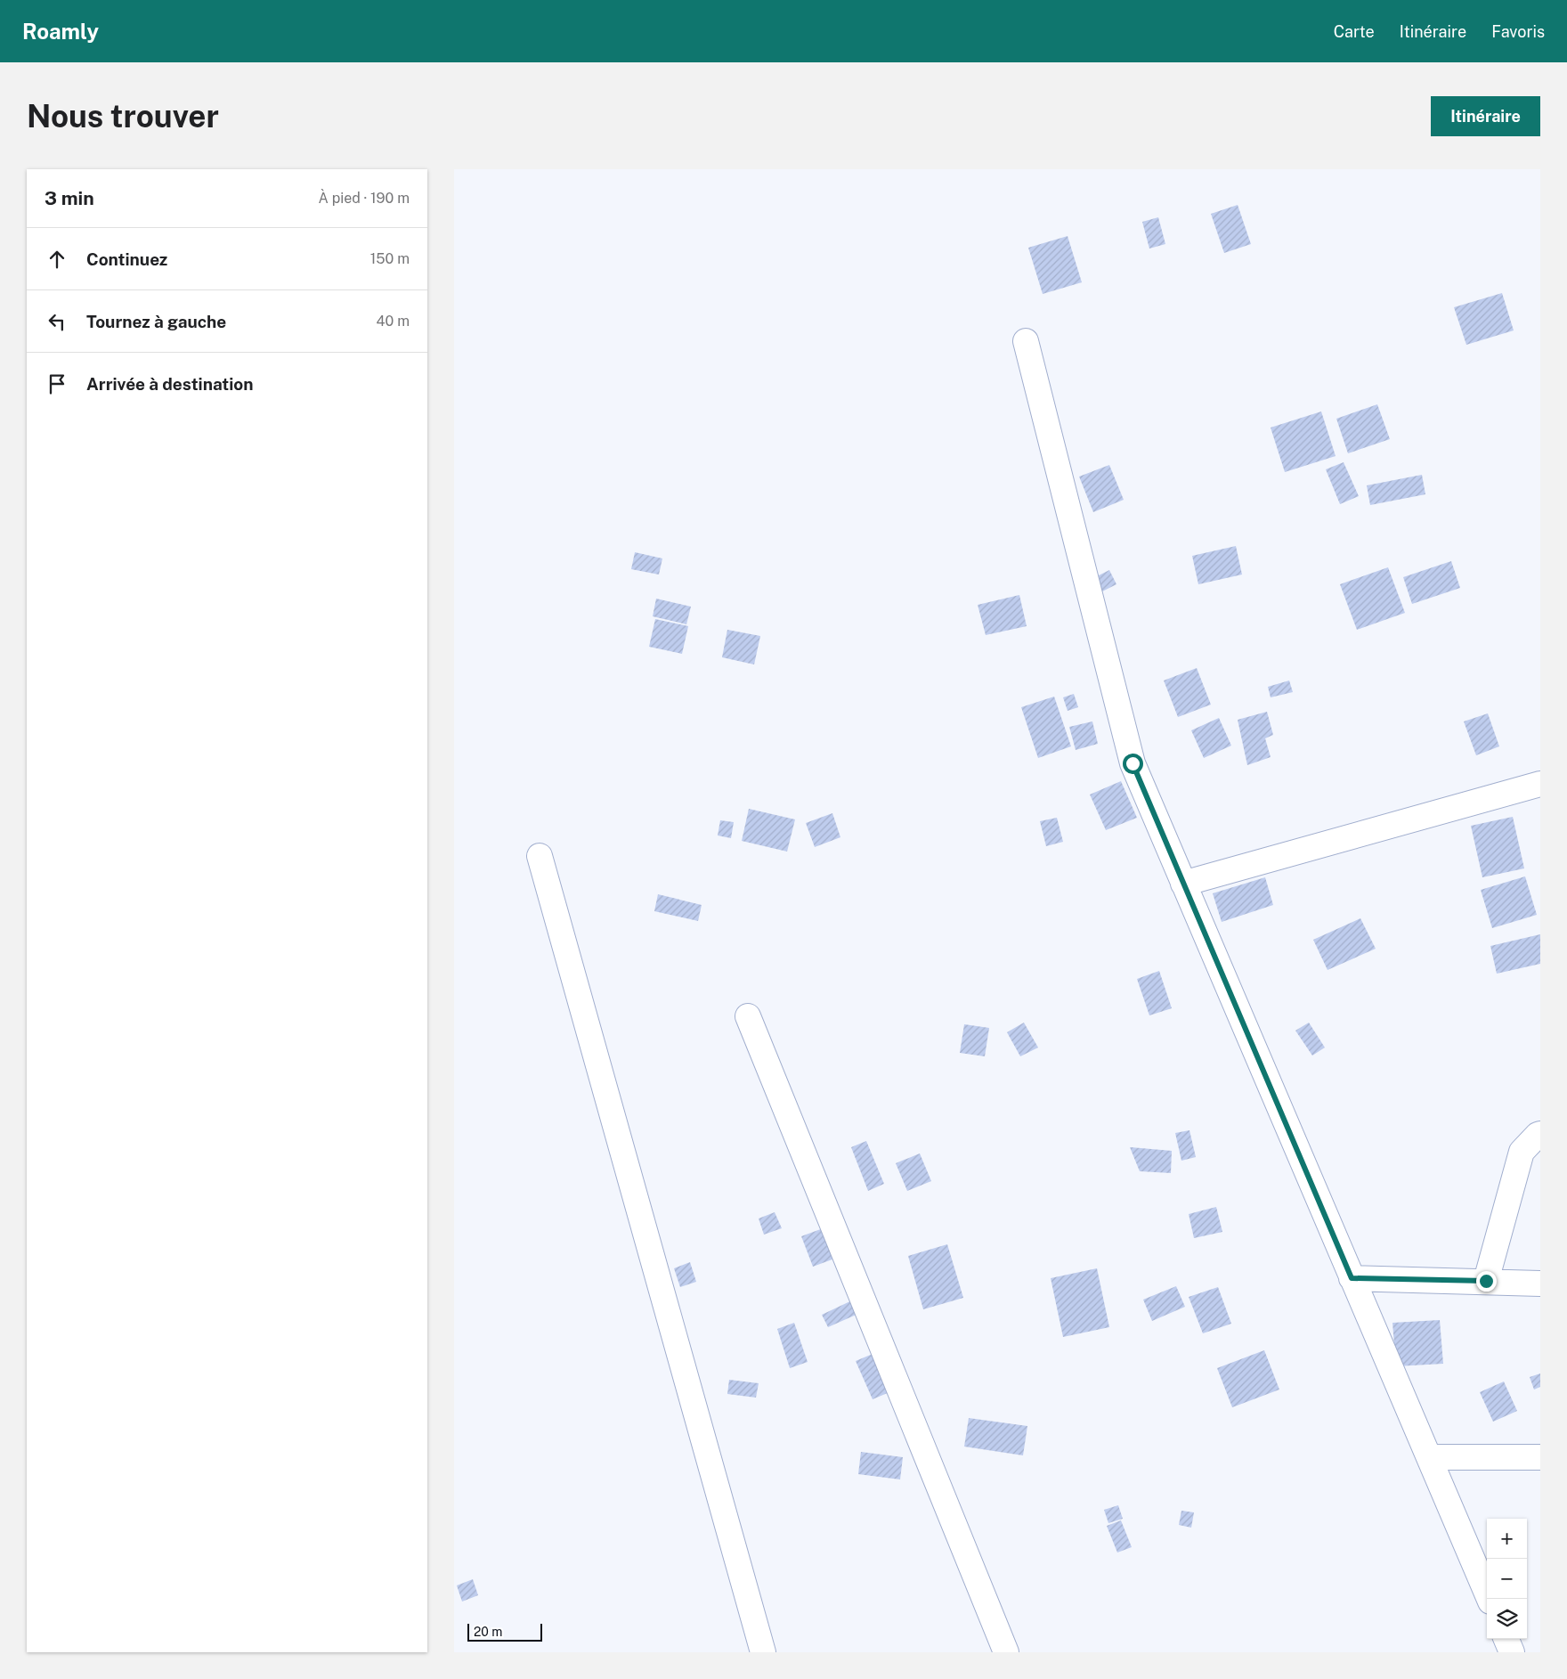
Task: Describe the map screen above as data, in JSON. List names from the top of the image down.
{
  "scale_bar": "20 m",
  "page": {
    "header": "Roamly",
    "nav": ["Carte", "Itinéraire", "Favoris"],
    "buttons": "Itinéraire",
    "title": "Nous trouver",
    "heading": ["3 min", "À pied · 190 m"],
    "list": [
      ["Continuez", "150 m"],
      ["Tournez à gauche", "40 m"],
      "Arrivée à destination"
    ],
    "map_buttons": ["+", "−"],
    "scale": "20 m"
  }
}
